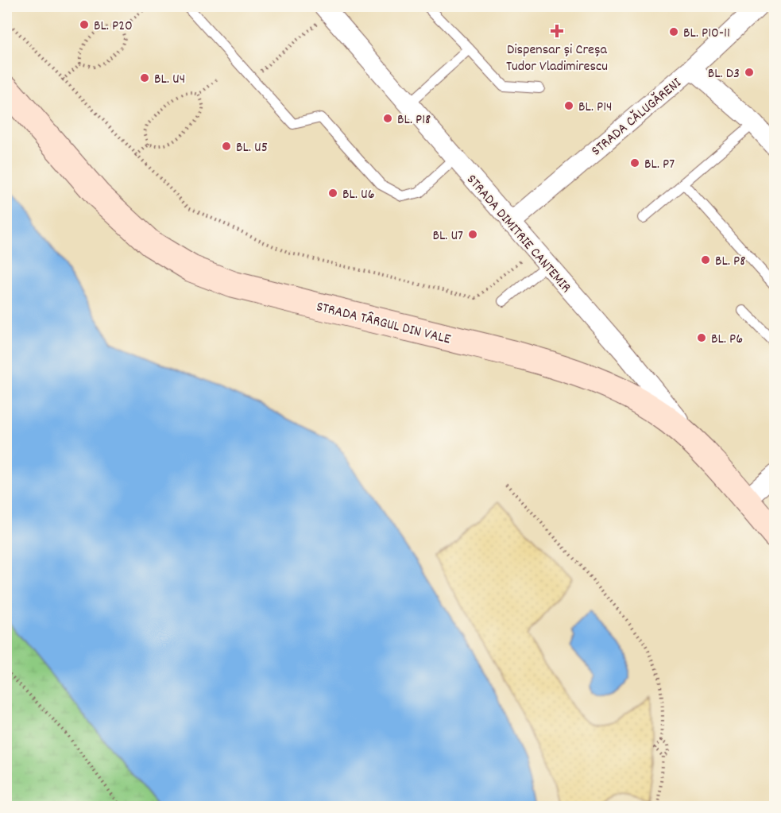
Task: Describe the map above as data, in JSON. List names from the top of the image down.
{
  "streets": {
    "street": ["STRADA CĂLUGĂRENI", "STRADA DIMITRIE CANTEMIR", "STRADA TÂRGUL DIN VALE"]
  },
  "crossings": [
    ["STRADA CĂLUGĂRENI", "STRADA DIMITRIE CANTEMIR"],
    ["STRADA DIMITRIE CANTEMIR", "STRADA TÂRGUL DIN VALE"]
  ],
  "places": {
    "other": [
      "BL. P20",
      "BL. P10-11",
      "BL. D3",
      "BL. U4",
      "BL. P14",
      "BL. P18",
      "BL. U5",
      "BL. P7",
      "BL. U6",
      "BL. U7",
      "BL. P8",
      "BL. P6"
    ],
    "health": ["Dispensar și Creșa Tudor Vladimirescu"]
  }
}
